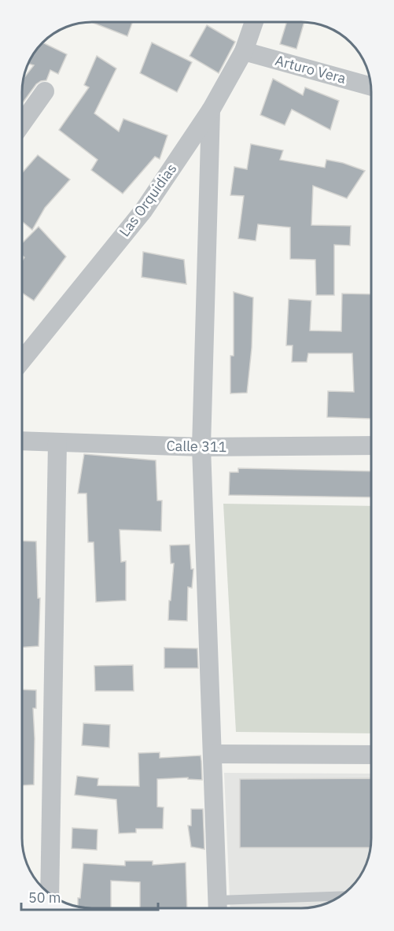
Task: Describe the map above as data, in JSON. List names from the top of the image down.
{
  "streets": {
    "street": ["Arturo Vera", "Las Orquidias", "Calle 311"]
  },
  "crossings": [
    ["Arturo Vera", "Las Orquidias"]
  ],
  "scale_bar": "50 m"
}
